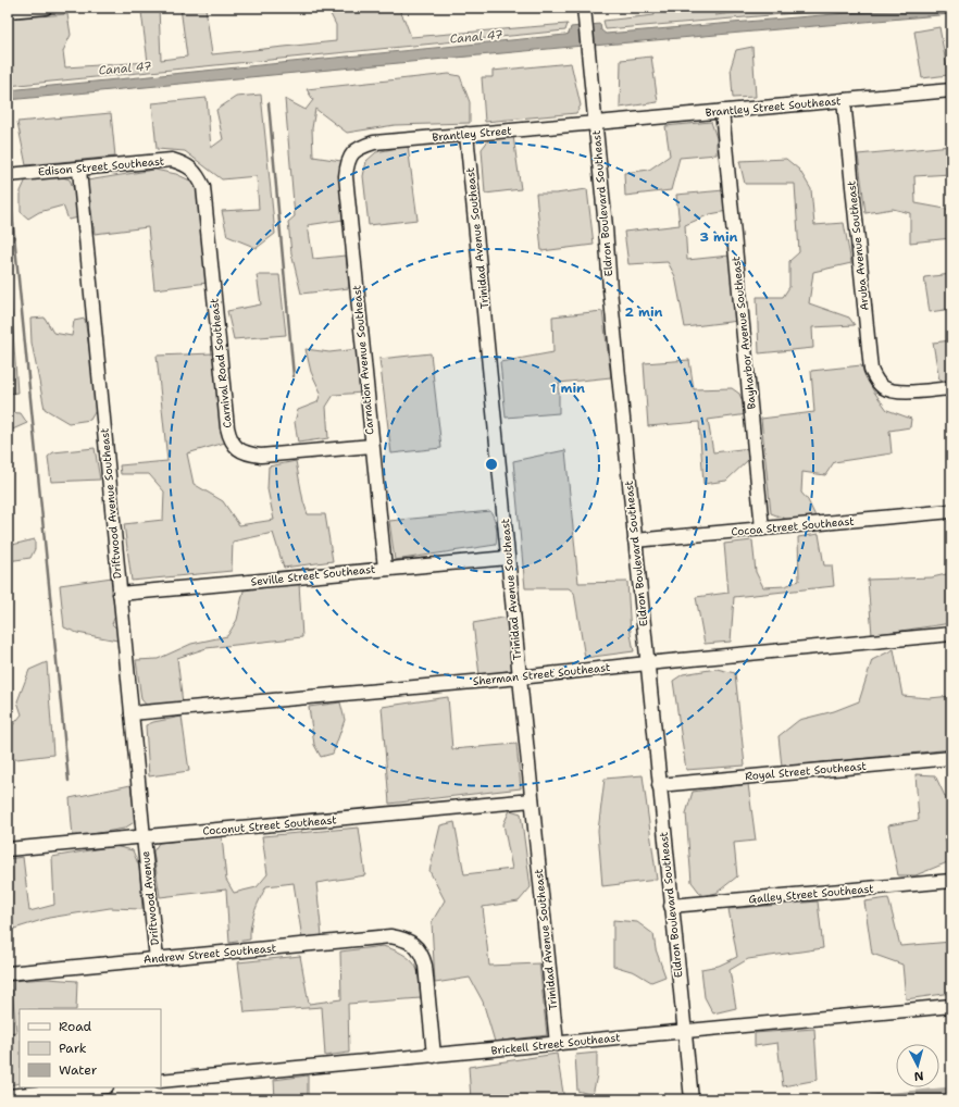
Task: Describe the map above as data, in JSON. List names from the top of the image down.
{
  "streets": {
    "street": [
      "Brantley Street Southeast",
      "Brantley Street",
      "Edison Street Southeast",
      "Eldron Boulevard Southeast",
      "Trinidad Avenue Southeast",
      "Aruba Avenue Southeast",
      "Bayharbor Avenue Southeast",
      "Carnation Avenue Southeast",
      "Carnival Road Southeast",
      "Driftwood Avenue Southeast",
      "Cocoa Street Southeast",
      "Seville Street Southeast",
      "Sherman Street Southeast",
      "Royal Street Southeast",
      "Coconut Street Southeast",
      "Galley Street Southeast",
      "Driftwood Avenue",
      "Andrew Street Southeast",
      "Brickell Street Southeast"
    ]
  },
  "crossings": [
    ["Brantley Street Southeast", "Brantley Street"],
    ["Brantley Street Southeast", "Eldron Boulevard Southeast"],
    ["Brantley Street Southeast", "Aruba Avenue Southeast"],
    ["Brantley Street Southeast", "Bayharbor Avenue Southeast"],
    ["Brantley Street", "Eldron Boulevard Southeast"],
    ["Brantley Street", "Trinidad Avenue Southeast"],
    ["Brantley Street", "Carnation Avenue Southeast"],
    ["Edison Street Southeast", "Carnival Road Southeast"],
    ["Edison Street Southeast", "Driftwood Avenue Southeast"],
    ["Eldron Boulevard Southeast", "Cocoa Street Southeast"],
    ["Eldron Boulevard Southeast", "Sherman Street Southeast"],
    ["Eldron Boulevard Southeast", "Royal Street Southeast"],
    ["Eldron Boulevard Southeast", "Galley Street Southeast"],
    ["Eldron Boulevard Southeast", "Brickell Street Southeast"],
    ["Trinidad Avenue Southeast", "Seville Street Southeast"],
    ["Trinidad Avenue Southeast", "Sherman Street Southeast"],
    ["Trinidad Avenue Southeast", "Coconut Street Southeast"],
    ["Trinidad Avenue Southeast", "Brickell Street Southeast"],
    ["Bayharbor Avenue Southeast", "Cocoa Street Southeast"],
    ["Carnation Avenue Southeast", "Carnival Road Southeast"],
    ["Carnation Avenue Southeast", "Seville Street Southeast"],
    ["Driftwood Avenue Southeast", "Seville Street Southeast"],
    ["Driftwood Avenue Southeast", "Sherman Street Southeast"],
    ["Driftwood Avenue Southeast", "Coconut Street Southeast"],
    ["Driftwood Avenue Southeast", "Driftwood Avenue"],
    ["Coconut Street Southeast", "Driftwood Avenue"],
    ["Driftwood Avenue", "Andrew Street Southeast"],
    ["Andrew Street Southeast", "Brickell Street Southeast"]
  ],
  "water": ["Canal 47"],
  "legend": ["Road", "Park", "Water"],
  "north": "bottom",
  "rings": ["3 min", "2 min", "1 min"]
}
